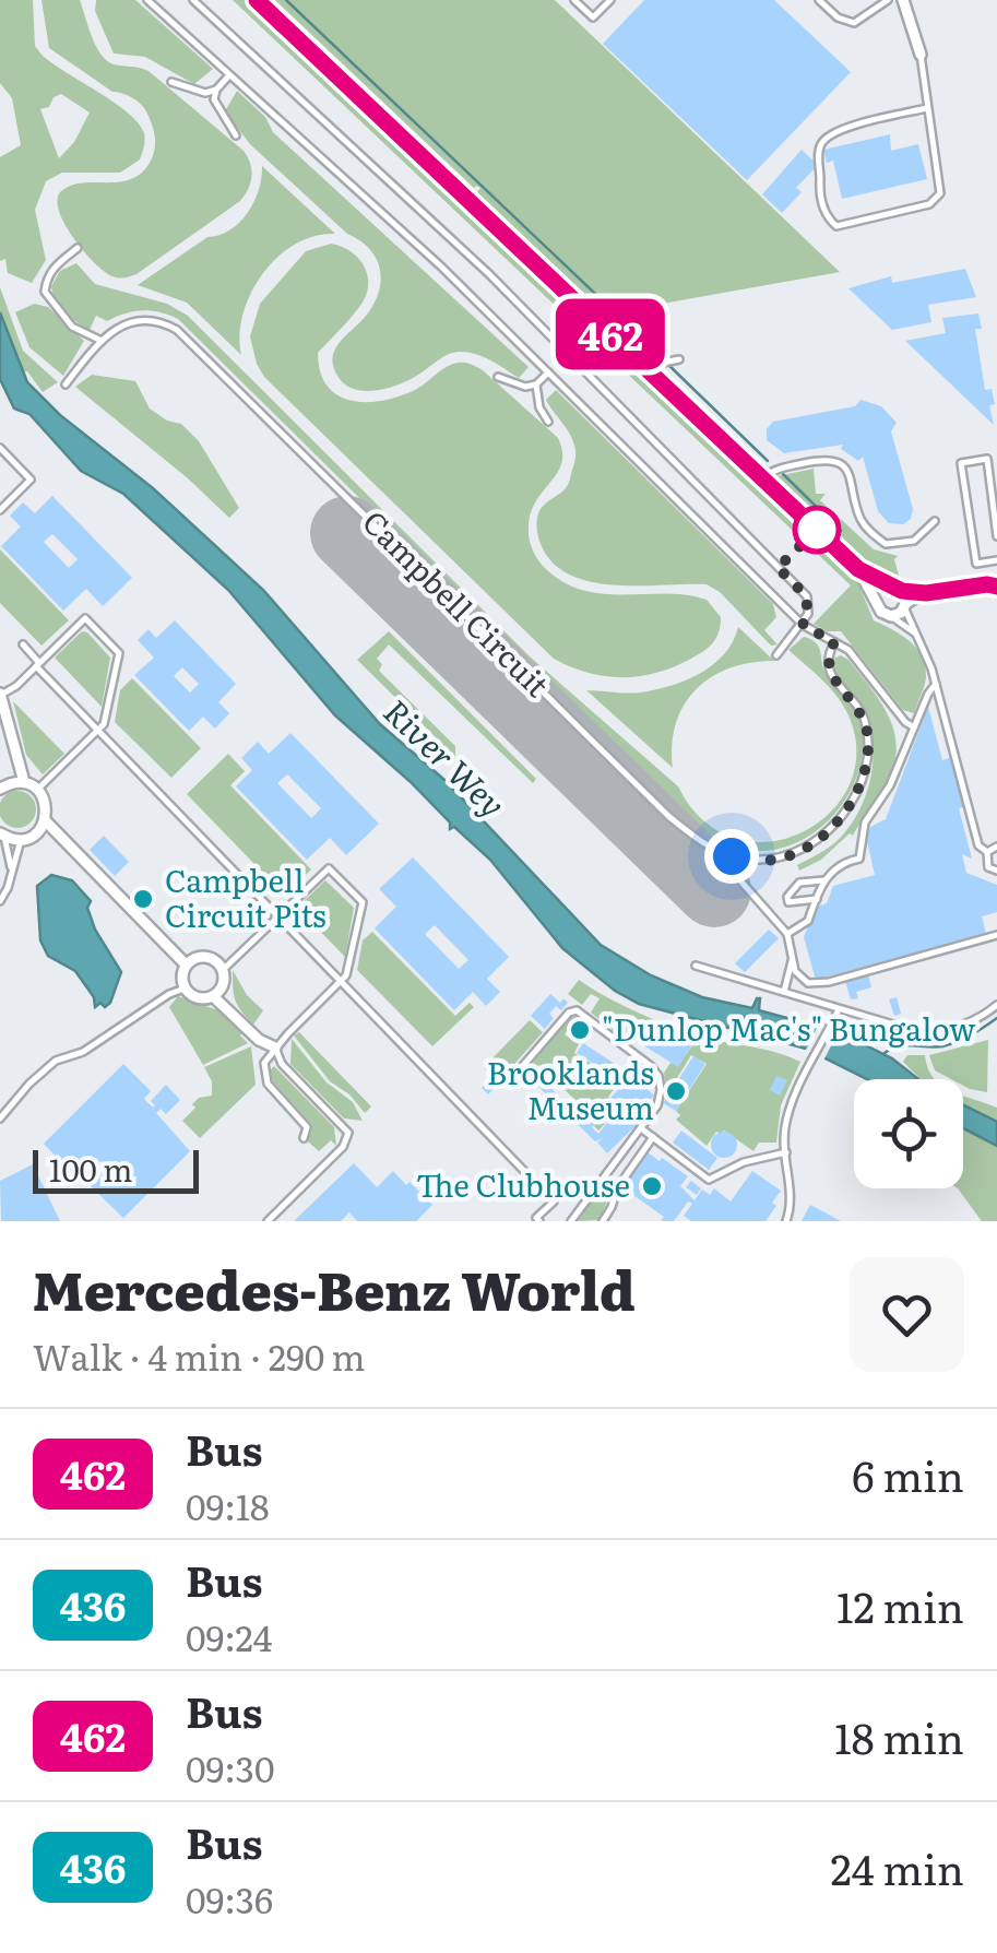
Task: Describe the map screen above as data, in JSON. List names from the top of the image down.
{
  "streets": {
    "lane": ["Campbell Circuit"]
  },
  "water": ["River Wey"],
  "places": [
    "Campbell Circuit Pits",
    "\"Dunlop Mac's\" Bungalow",
    "Brooklands Museum",
    "The Clubhouse"
  ],
  "lines": ["bus line 462"],
  "scale_bar": "100 m",
  "page": {
    "on_map": "462",
    "scale": "100 m",
    "heading": ["Mercedes-Benz World", "Walk · 4 min · 290 m"],
    "list": [
      {
        "mark": "462",
        "name": "Bus",
        "note": "09:18",
        "value": "6 min"
      },
      {
        "mark": "436",
        "name": "Bus",
        "note": "09:24",
        "value": "12 min"
      },
      {
        "mark": "462",
        "name": "Bus",
        "note": "09:30",
        "value": "18 min"
      },
      {
        "mark": "436",
        "name": "Bus",
        "note": "09:36",
        "value": "24 min"
      }
    ]
  }
}
